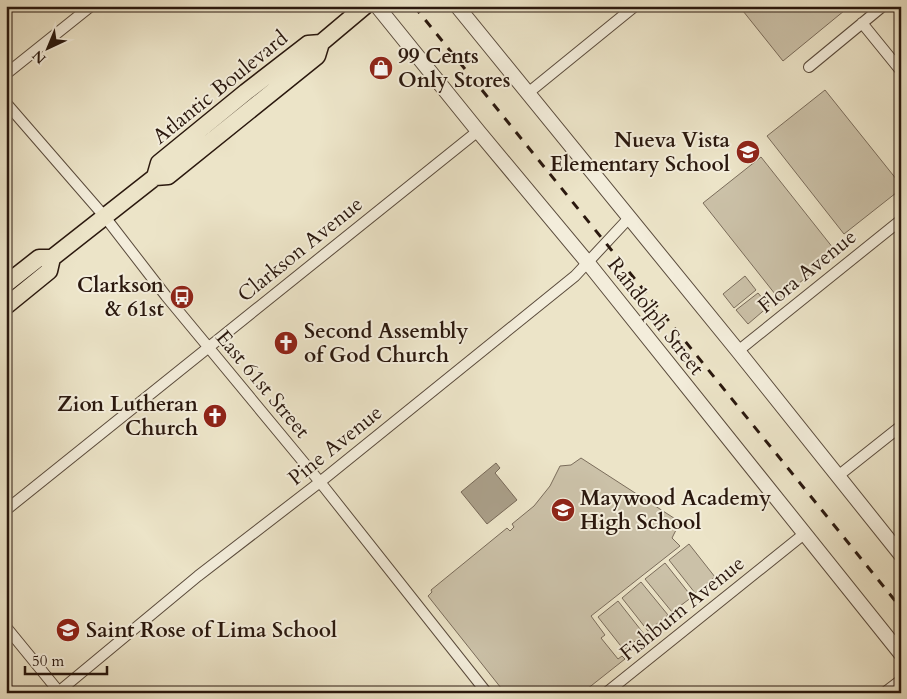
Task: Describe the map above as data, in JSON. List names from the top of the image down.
{
  "streets": {
    "main road": ["Atlantic Boulevard"],
    "street": [
      "Clarkson Avenue",
      "Flora Avenue",
      "Randolph Street",
      "East 61st Street",
      "Pine Avenue",
      "Fishburn Avenue"
    ]
  },
  "crossings": [
    ["Atlantic Boulevard", "East 61st Street"],
    ["Clarkson Avenue", "Randolph Street"],
    ["Clarkson Avenue", "East 61st Street"],
    ["Flora Avenue", "Randolph Street"],
    ["Randolph Street", "Pine Avenue"],
    ["Randolph Street", "Fishburn Avenue"],
    ["East 61st Street", "Pine Avenue"]
  ],
  "places": {
    "shop": ["99 Cents Only Stores"],
    "school or university": ["Nueva Vista Elementary School", "Maywood Academy High School", "Saint Rose of Lima School"],
    "bus stop": ["Clarkson & 61st"],
    "church": ["Second Assembly of God Church", "Zion Lutheran Church"]
  },
  "scale_bar": "50 m",
  "north": "bottom left"
}
